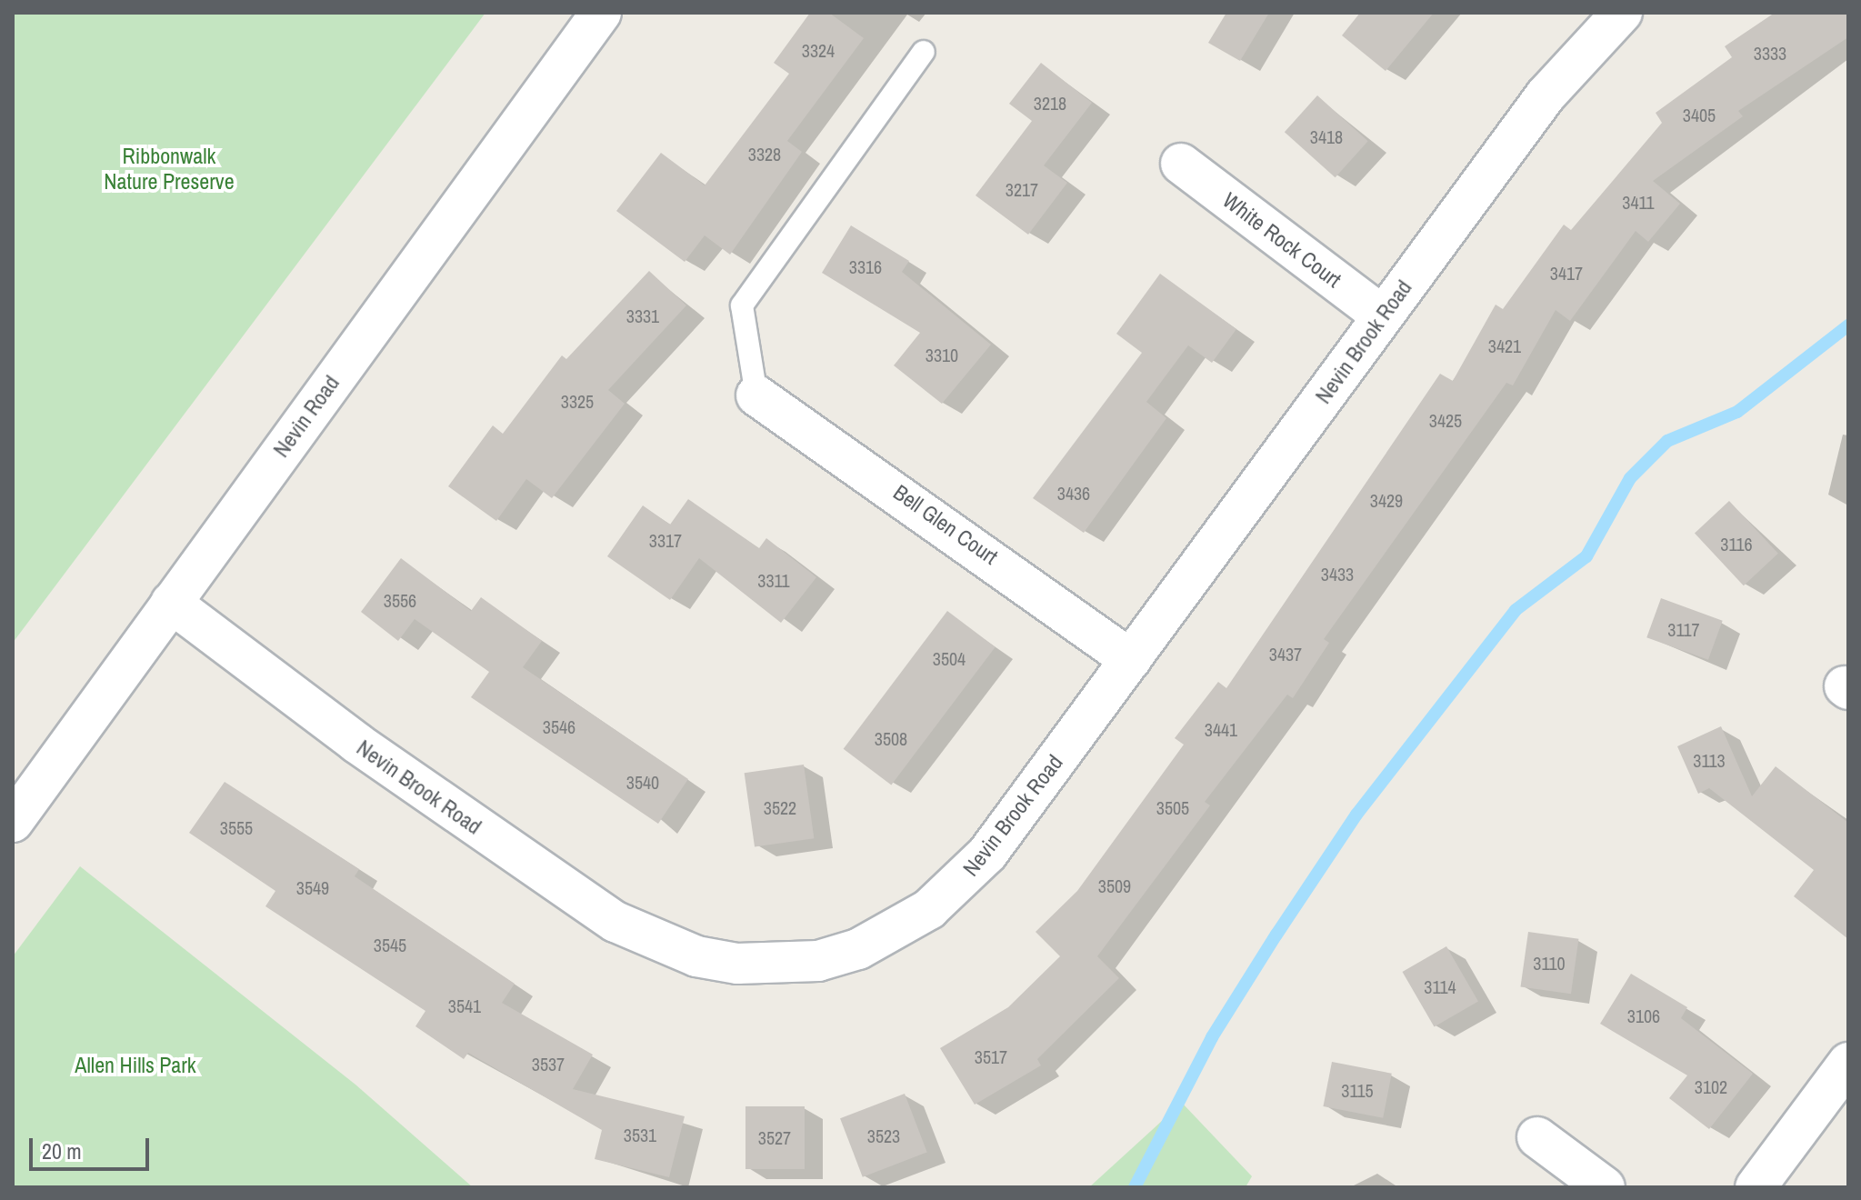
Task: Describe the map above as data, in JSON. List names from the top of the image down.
{
  "streets": {
    "street": [
      "White Rock Court",
      "Nevin Brook Road",
      "Nevin Road",
      "Bell Glen Court"
    ]
  },
  "crossings": [
    ["White Rock Court", "Nevin Brook Road"],
    ["Nevin Brook Road", "Nevin Road"],
    ["Nevin Brook Road", "Bell Glen Court"]
  ],
  "parks": ["Ribbonwalk Nature Preserve", "Allen Hills Park"],
  "house_numbers": [
    "3324",
    "3333",
    "3218",
    "3405",
    "3418",
    "3328",
    "3217",
    "3411",
    "3316",
    "3417",
    "3331",
    "3421",
    "3310",
    "3325",
    "3425",
    "3436",
    "3429",
    "3317",
    "3116",
    "3433",
    "3311",
    "3556",
    "3117",
    "3437",
    "3504",
    "3546",
    "3441",
    "3508",
    "3113",
    "3540",
    "3522",
    "3505",
    "3555",
    "3509",
    "3549",
    "3545",
    "3110",
    "3114",
    "3541",
    "3106",
    "3517",
    "3537",
    "3102",
    "3115",
    "3531",
    "3523",
    "3527"
  ],
  "scale_bar": "20 m"
}
